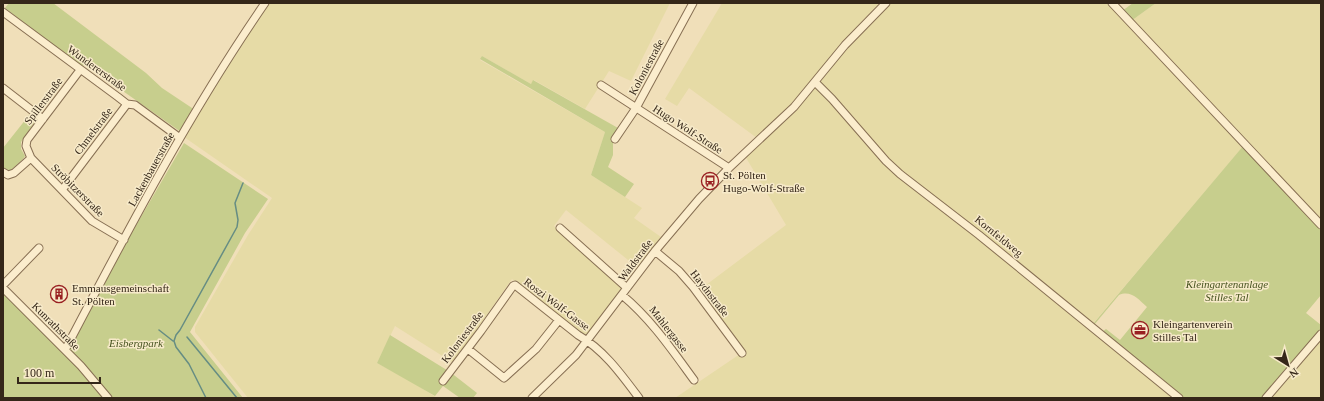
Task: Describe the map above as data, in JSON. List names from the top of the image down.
{
  "streets": {
    "street": [
      "Koloniestraße",
      "Wundererstraße",
      "Spillerstraße",
      "Hugo Wolf-Straße",
      "Chmelstraße",
      "Lackenbauerstraße",
      "Ströbitzerstraße",
      "Kornfeldweg",
      "Waldstraße",
      "Haydnstraße",
      "Roszi Wolf-Gasse",
      "Kunrathstraße",
      "Mahlergasse"
    ]
  },
  "crossings": [
    ["Koloniestraße", "Hugo Wolf-Straße"],
    ["Koloniestraße", "Roszi Wolf-Gasse"],
    ["Wundererstraße", "Spillerstraße"],
    ["Wundererstraße", "Chmelstraße"],
    ["Wundererstraße", "Lackenbauerstraße"],
    ["Spillerstraße", "Ströbitzerstraße"],
    ["Hugo Wolf-Straße", "Waldstraße"],
    ["Chmelstraße", "Ströbitzerstraße"],
    ["Lackenbauerstraße", "Ströbitzerstraße"],
    ["Lackenbauerstraße", "Kunrathstraße"],
    ["Kornfeldweg", "Waldstraße"],
    ["Waldstraße", "Haydnstraße"],
    ["Waldstraße", "Roszi Wolf-Gasse"],
    ["Waldstraße", "Mahlergasse"]
  ],
  "parks": ["Kleingartenanlage Stilles Tal", "Eisbergpark"],
  "places": {
    "bus stop": ["St. Pölten Hugo-Wolf-Straße"],
    "building": ["Emmausgemeinschaft St. Pölten"],
    "office": ["Kleingartenverein Stilles Tal"]
  },
  "scale_bar": "100 m",
  "north": "bottom right"
}
